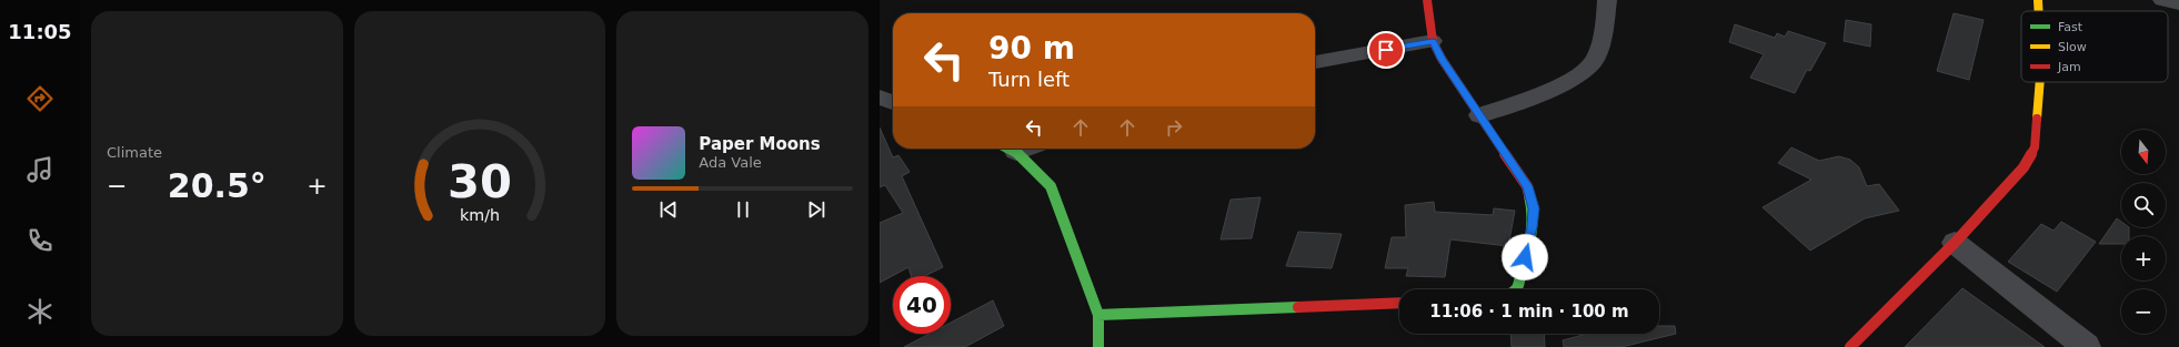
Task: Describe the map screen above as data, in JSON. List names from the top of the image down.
{
  "legend": ["Fast", "Slow", "Jam"],
  "north": "bottom",
  "page": {
    "tabs": "11:05",
    "tile": "Climate",
    "turn": ["90 m", "Turn left"],
    "song": ["Paper Moons", "Ada Vale"],
    "map_buttons": ["+", "−"],
    "heat": ["−", "20.5°", "+"],
    "limit": "40",
    "trip": "11:06 · 1 min · 100 m",
    "gauge": ["30", "km/h"]
  }
}
